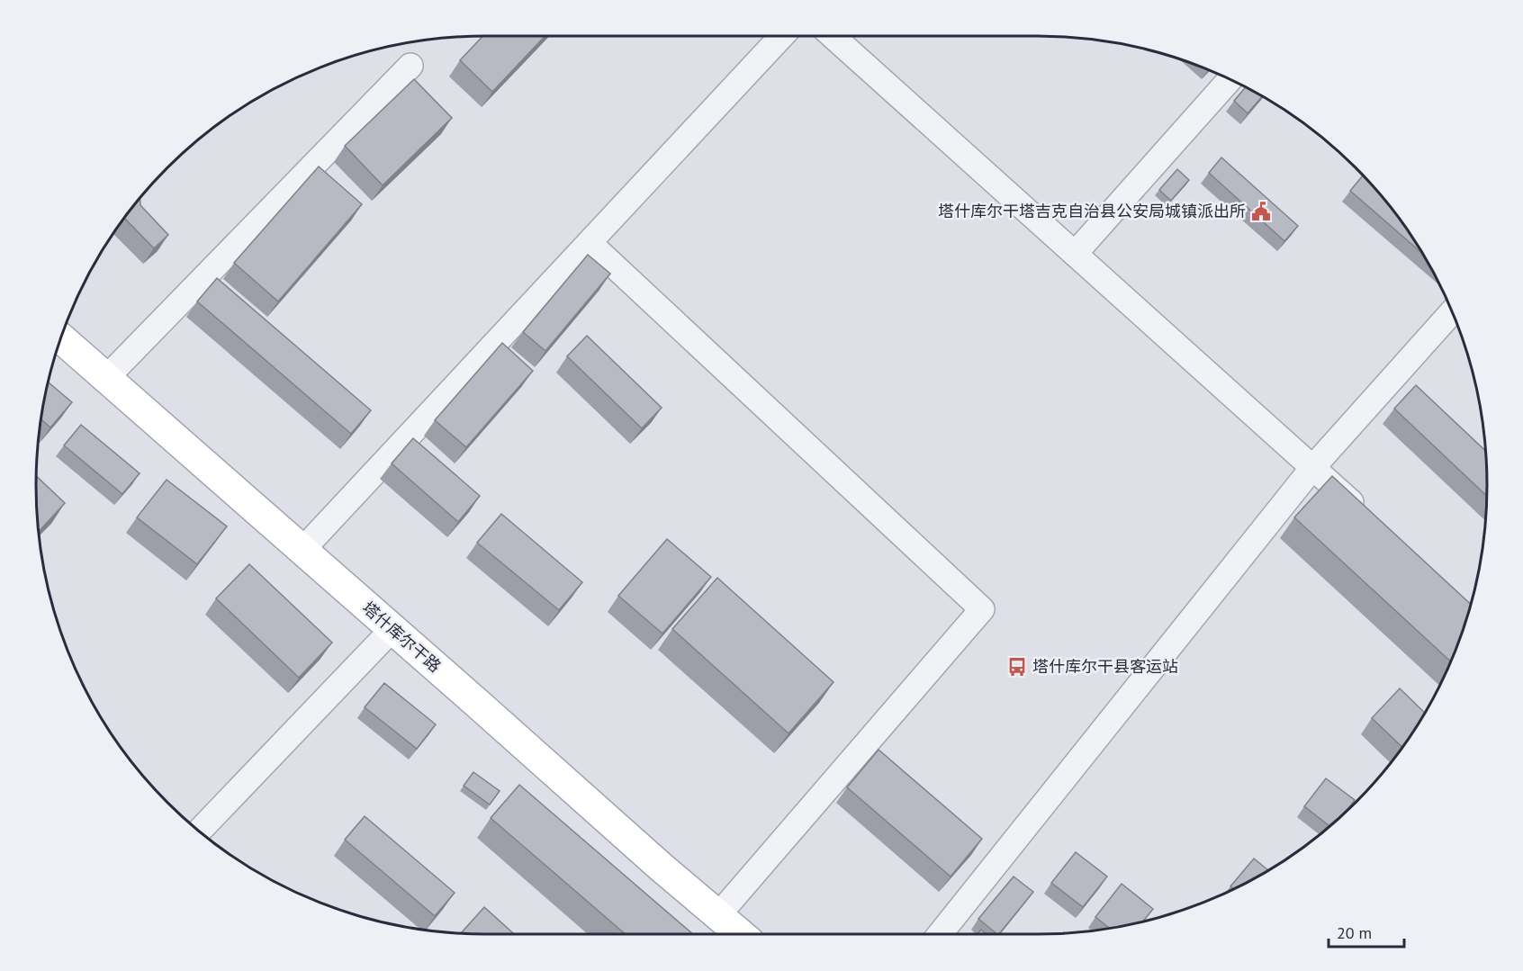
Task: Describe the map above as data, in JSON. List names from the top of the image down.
{
  "streets": {
    "main road": ["塔什库尔干路"]
  },
  "places": {
    "public building": ["塔什库尔干塔吉克自治县公安局城镇派出所"],
    "bus stop": ["塔什库尔干县客运站"]
  },
  "scale_bar": "20 m"
}
